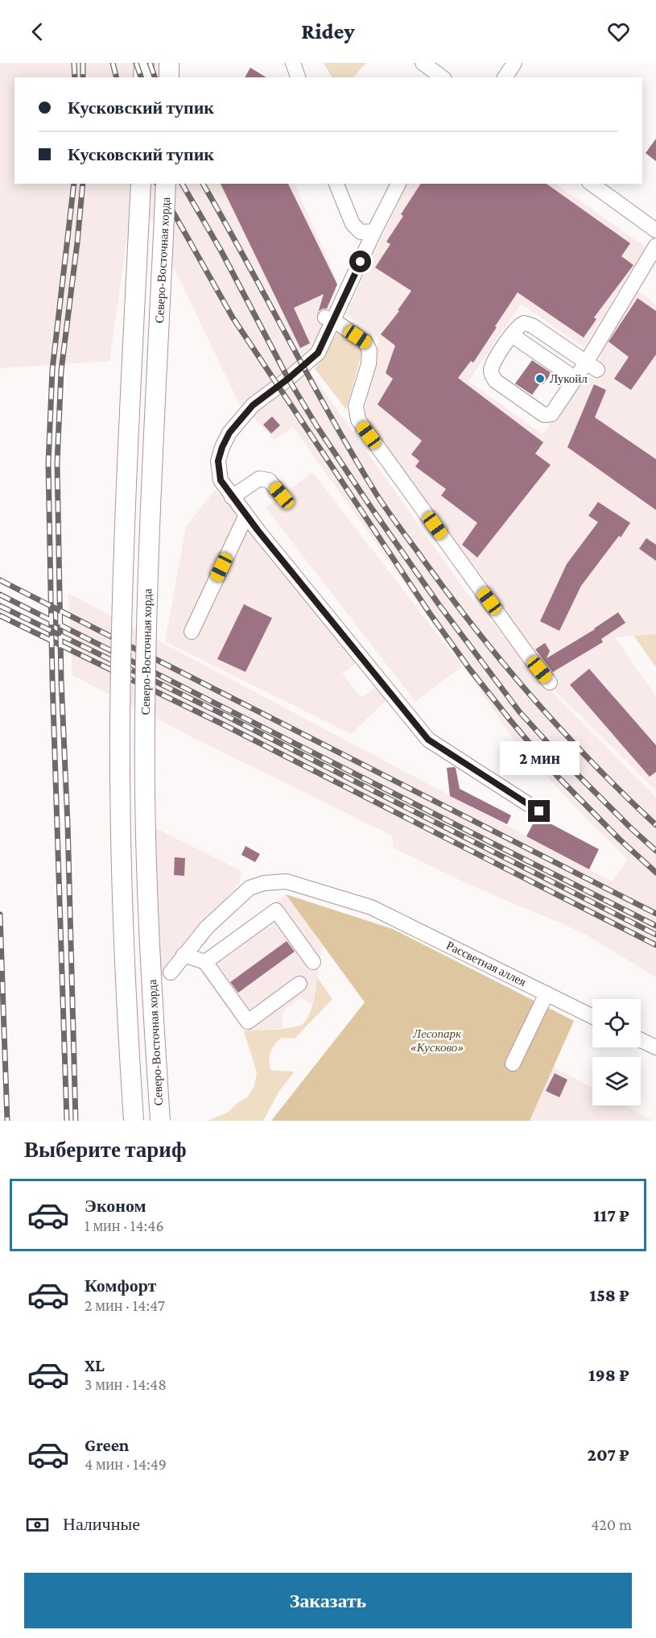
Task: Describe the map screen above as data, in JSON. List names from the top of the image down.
{
  "streets": {
    "main road": ["Северо-Восточная хорда"],
    "street": ["Рассветная аллея"]
  },
  "parks": ["Лесопарк «Кусково»"],
  "places": ["Лукойл"],
  "page": {
    "header": "Ridey",
    "banner": ["Кусковский тупик", "Кусковский тупик"],
    "bubble": "2 мин",
    "heading": "Выберите тариф",
    "list": [
      {
        "name": "Эконом",
        "note": "1 мин · 14:46",
        "value": "117 ₽"
      },
      {
        "name": "Комфорт",
        "note": "2 мин · 14:47",
        "value": "158 ₽"
      },
      {
        "name": "XL",
        "note": "3 мин · 14:48",
        "value": "198 ₽"
      },
      {
        "name": "Green",
        "note": "4 мин · 14:49",
        "value": "207 ₽"
      }
    ],
    "pay": ["Наличные", "420 m"],
    "buttons": "Заказать"
  }
}
